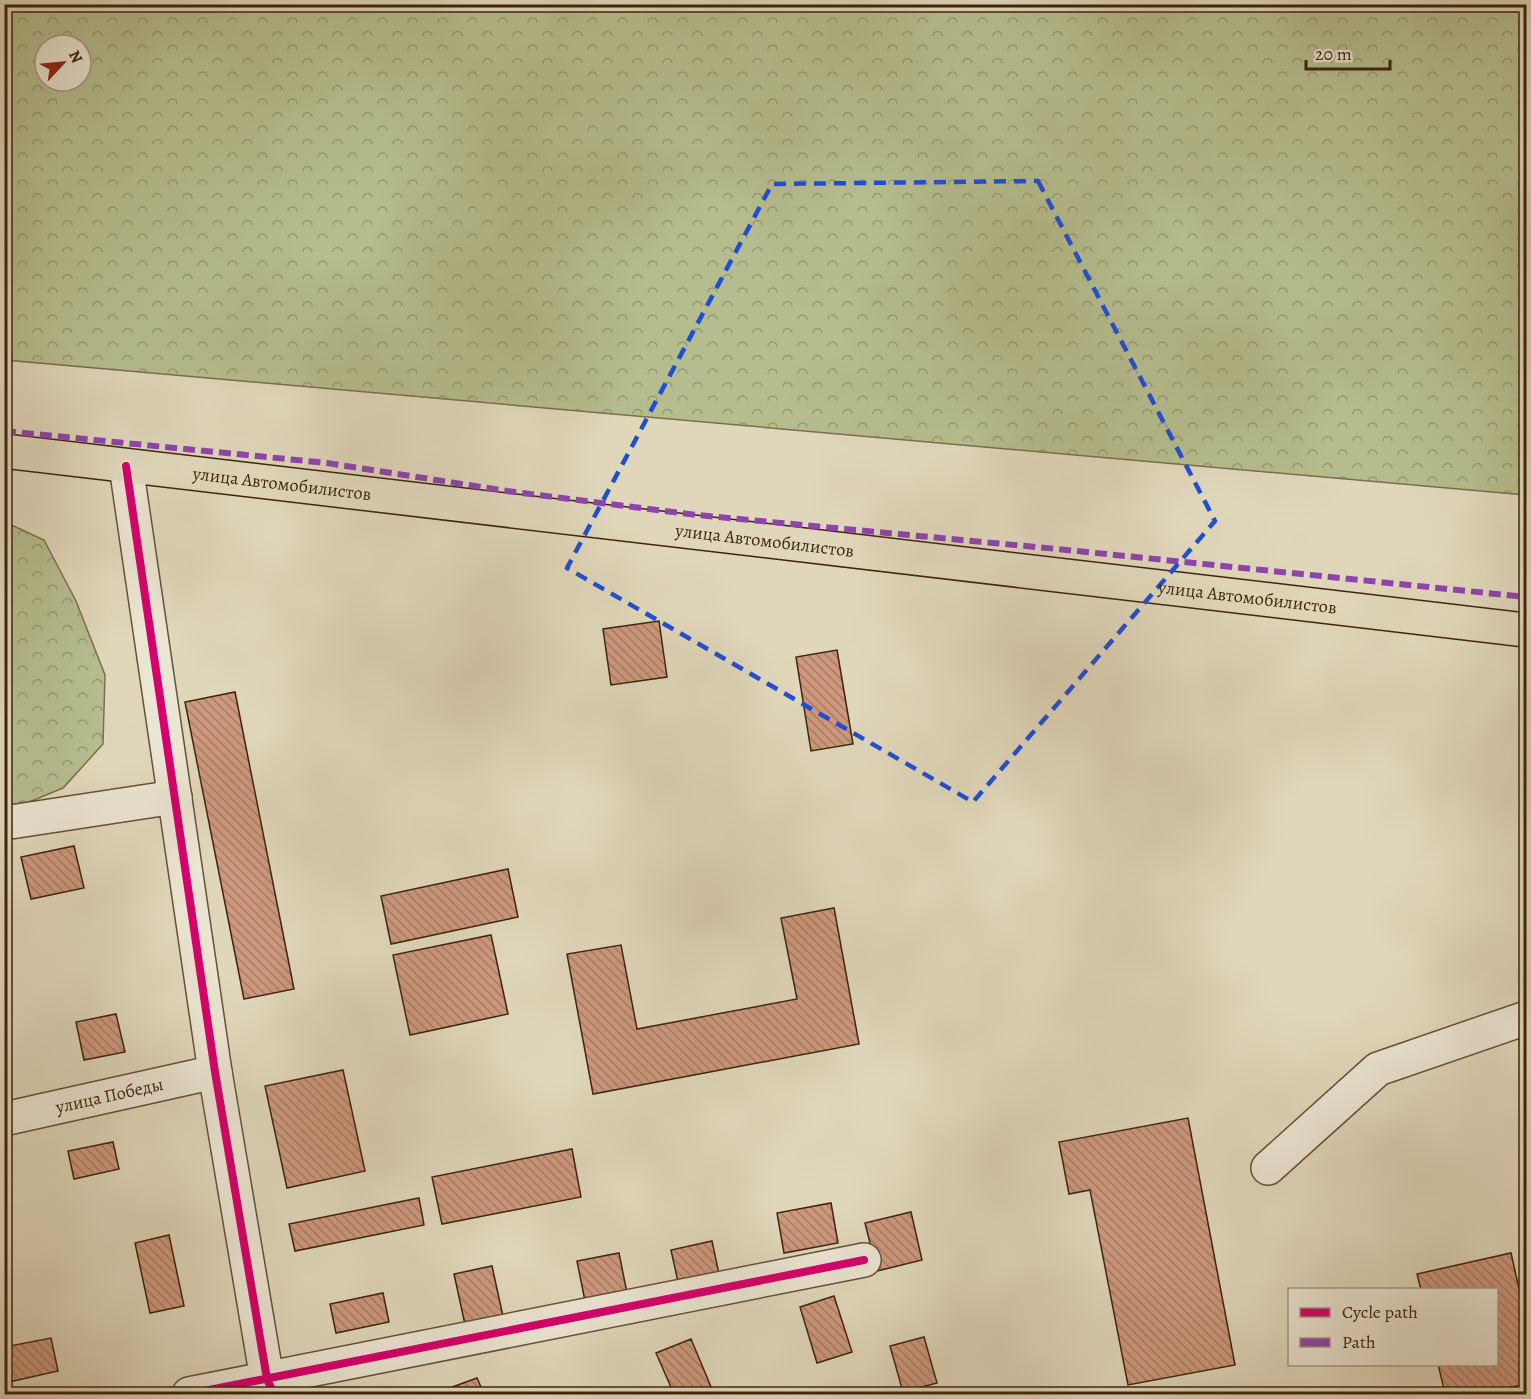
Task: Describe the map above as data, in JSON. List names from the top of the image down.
{
  "streets": {
    "main road": ["улица Автомобилистов"],
    "street": ["улица Победы"]
  },
  "legend": ["Cycle path", "Path"],
  "scale_bar": "20 m",
  "north": "top right"
}
